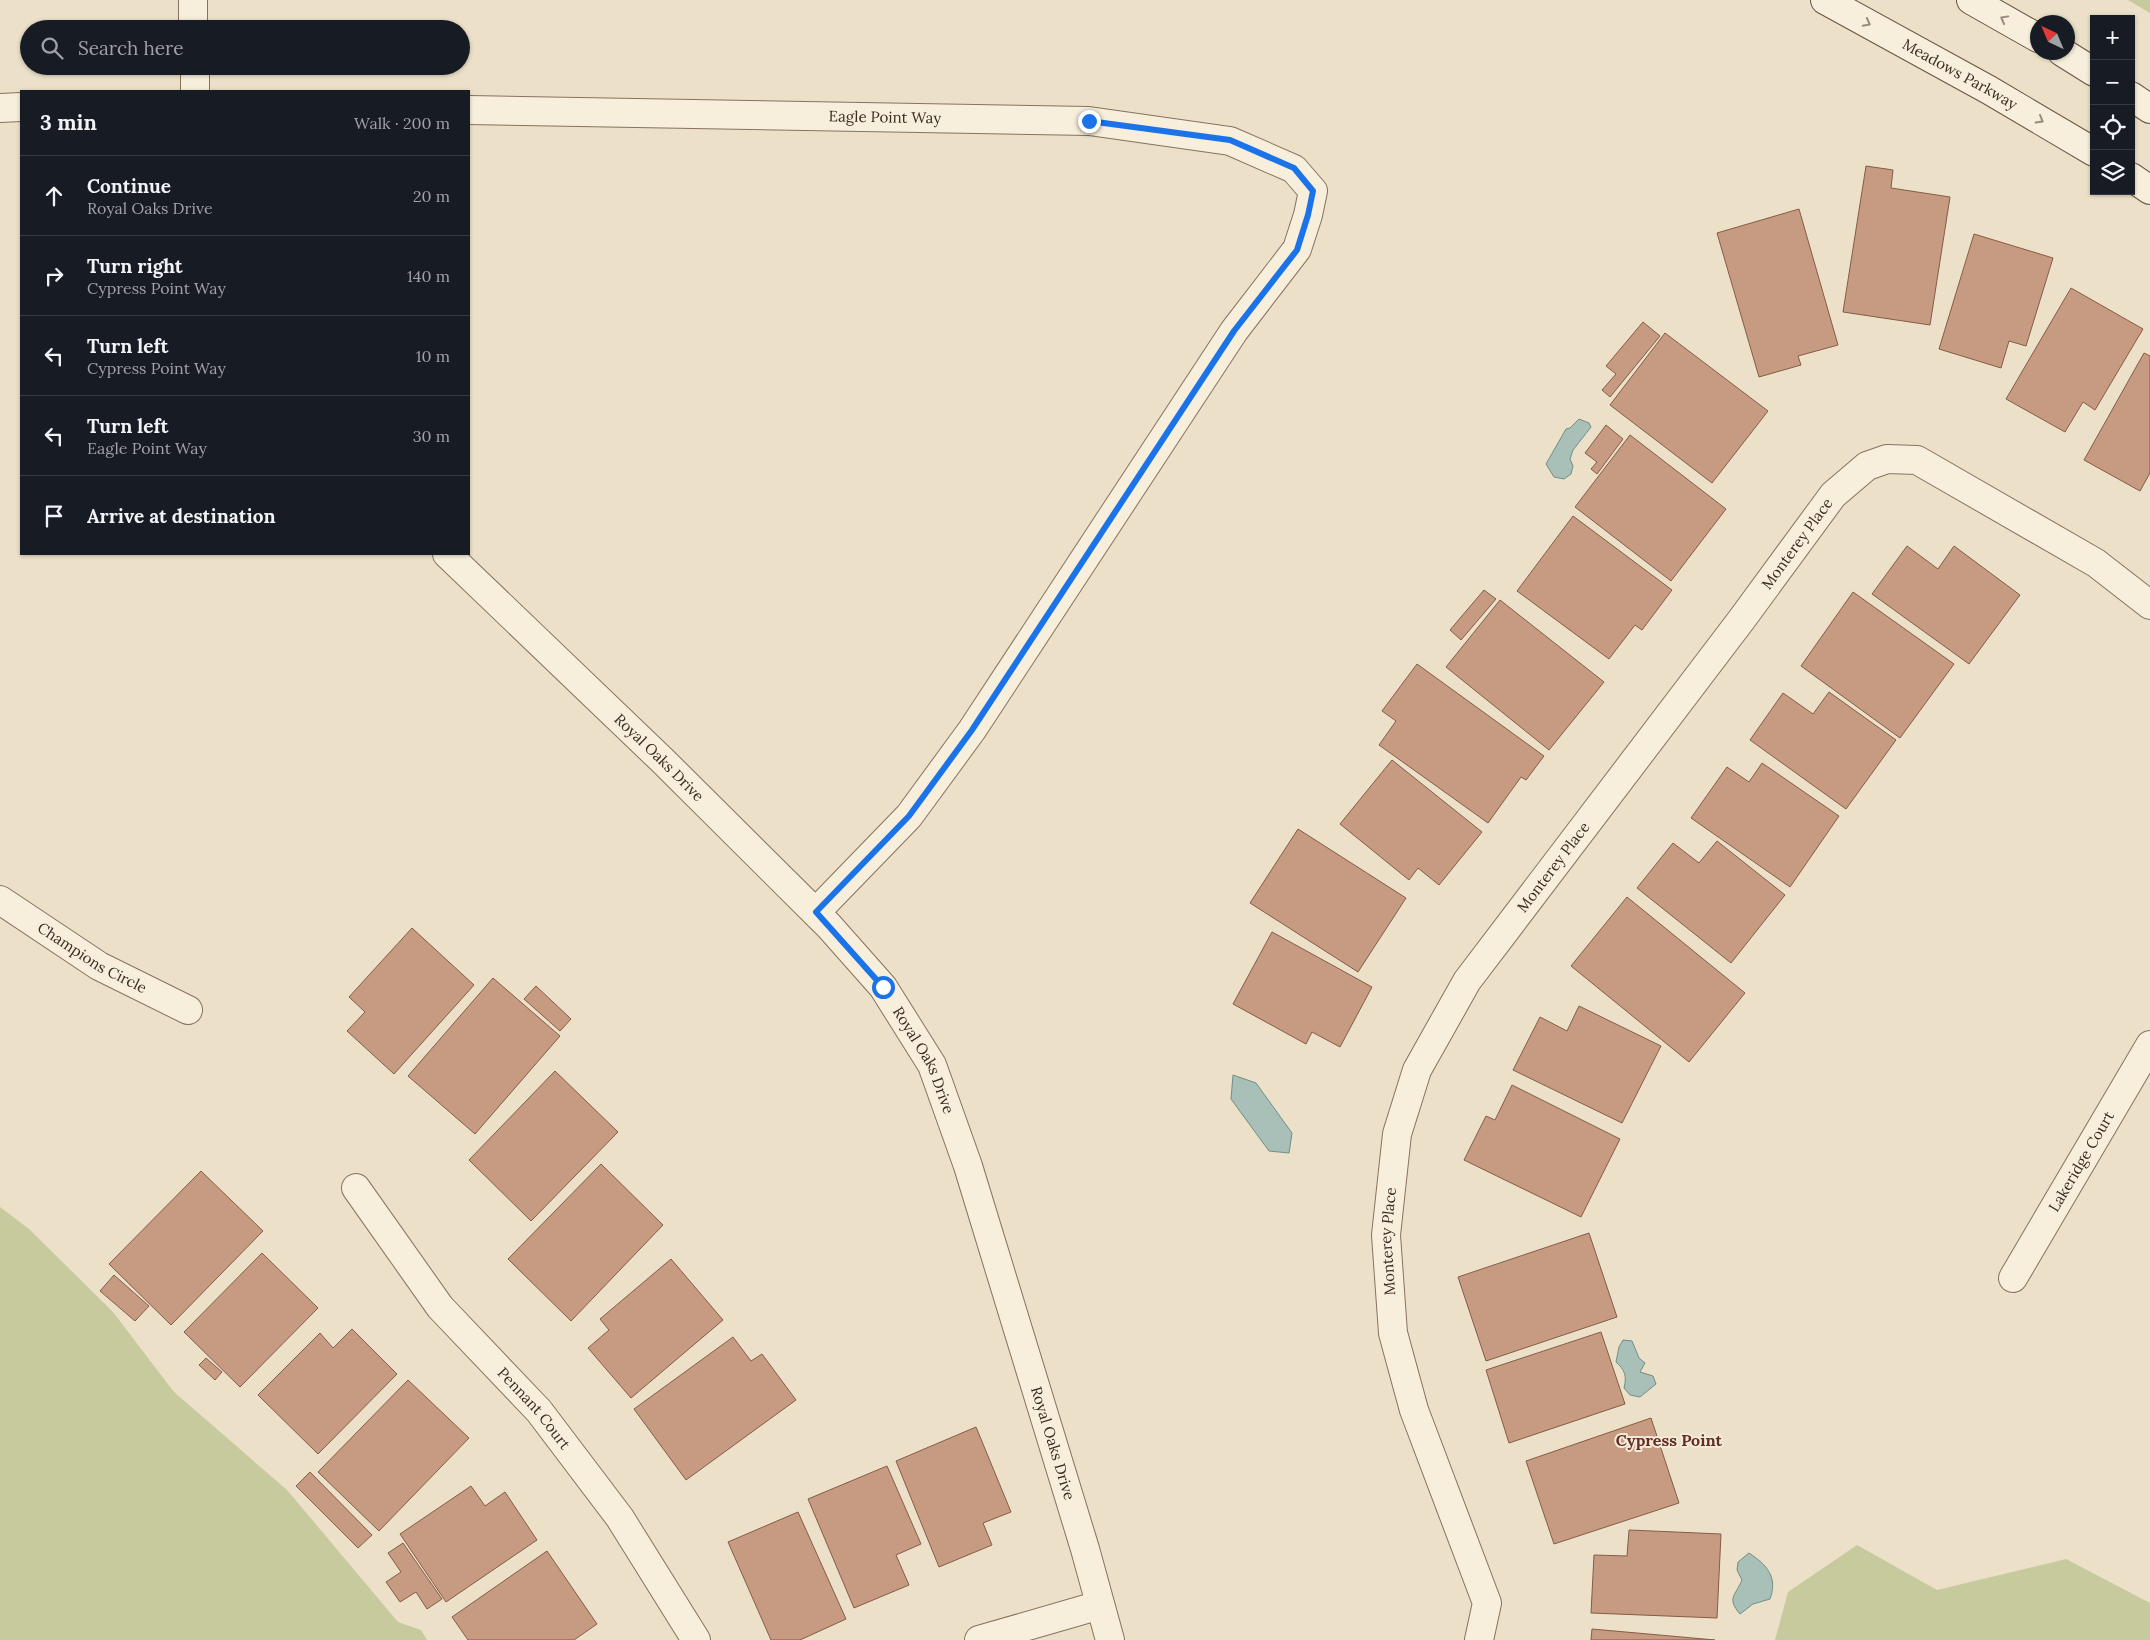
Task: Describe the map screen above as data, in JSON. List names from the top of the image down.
{
  "streets": {
    "street": [
      "Meadows Parkway",
      "Eagle Point Way",
      "Monterey Place",
      "Royal Oaks Drive",
      "Champions Circle",
      "Lakeridge Court",
      "Pennant Court"
    ]
  },
  "crossings": [
    ["Eagle Point Way", "Royal Oaks Drive"]
  ],
  "one_way": ["Meadows Parkway"],
  "districts": ["Cypress Point"],
  "north": "top left",
  "page": {
    "map_buttons": ["+", "−"],
    "search": "Search here",
    "heading": ["3 min", "Walk · 200 m"],
    "list": [
      ["Continue", "Royal Oaks Drive", "20 m"],
      ["Turn right", "Cypress Point Way", "140 m"],
      ["Turn left", "Cypress Point Way", "10 m"],
      ["Turn left", "Eagle Point Way", "30 m"],
      "Arrive at destination"
    ]
  }
}
